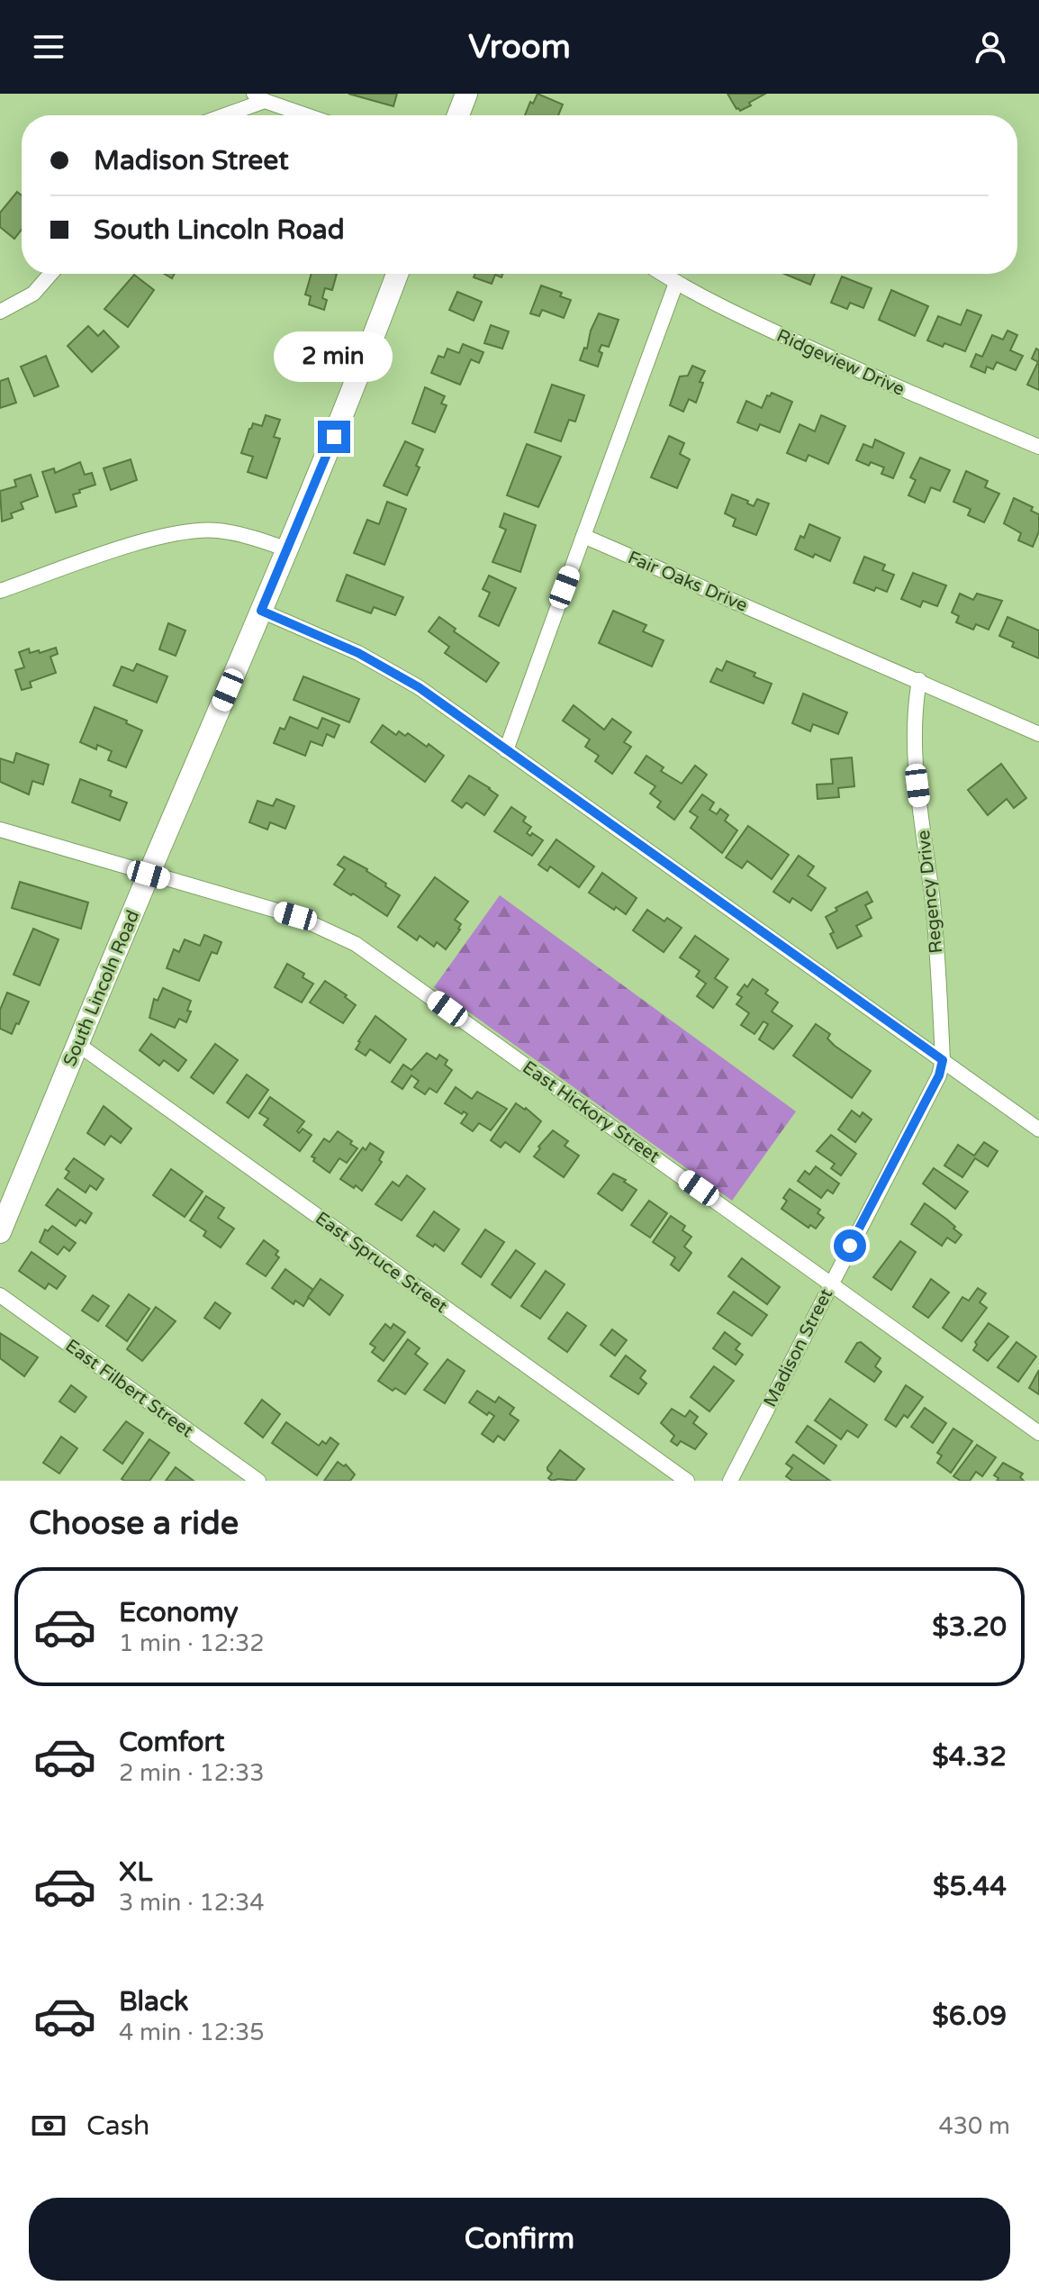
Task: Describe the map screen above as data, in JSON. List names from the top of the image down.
{
  "streets": {
    "street": [
      "Ridgeview Drive",
      "Fair Oaks Drive",
      "Regency Drive",
      "South Lincoln Road",
      "East Hickory Street",
      "East Spruce Street",
      "Madison Street",
      "East Filbert Street"
    ]
  },
  "crossings": [
    ["Fair Oaks Drive", "Regency Drive"],
    ["Regency Drive", "Madison Street"],
    ["South Lincoln Road", "East Hickory Street"],
    ["South Lincoln Road", "East Spruce Street"],
    ["East Hickory Street", "Madison Street"]
  ],
  "page": {
    "header": "Vroom",
    "banner": ["Madison Street", "South Lincoln Road"],
    "bubble": "2 min",
    "heading": "Choose a ride",
    "list": [
      {
        "name": "Economy",
        "note": "1 min · 12:32",
        "value": "$3.20"
      },
      {
        "name": "Comfort",
        "note": "2 min · 12:33",
        "value": "$4.32"
      },
      {
        "name": "XL",
        "note": "3 min · 12:34",
        "value": "$5.44"
      },
      {
        "name": "Black",
        "note": "4 min · 12:35",
        "value": "$6.09"
      }
    ],
    "pay": ["Cash", "430 m"],
    "buttons": "Confirm"
  }
}
